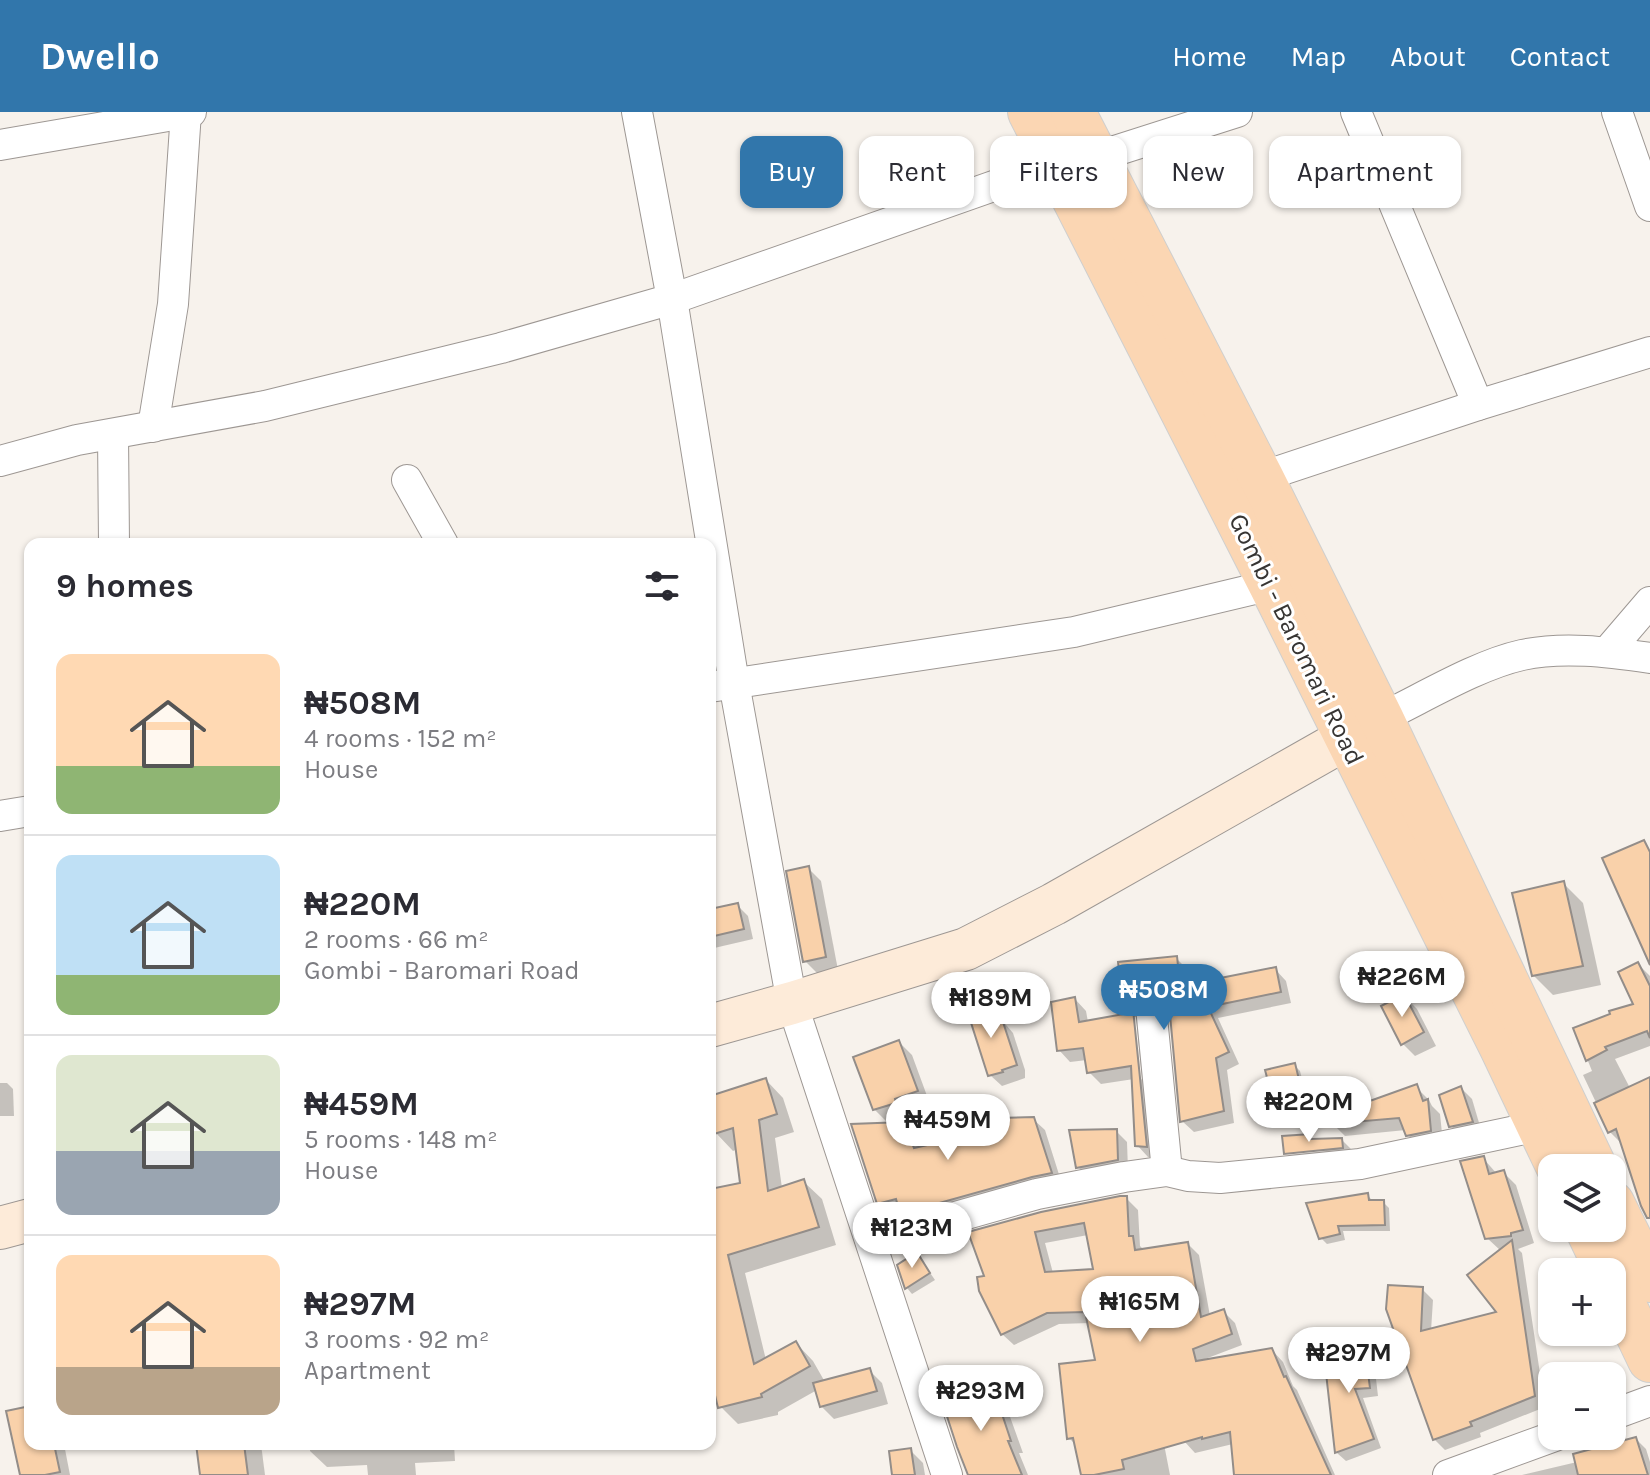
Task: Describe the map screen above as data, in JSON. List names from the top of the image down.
{
  "streets": {
    "main road": ["Gombi - Baromari Road"]
  },
  "page": {
    "header": "Dwello",
    "nav": [
      "Home",
      "Map",
      "About",
      "Contact"
    ],
    "chip": [
      "Buy",
      "Rent",
      "Filters",
      "New",
      "Apartment"
    ],
    "heading": "9 homes",
    "list": [
      {
        "name": "₦508M",
        "note": "4 rooms · 152 m² · House"
      },
      {
        "name": "₦220M",
        "note": "2 rooms · 66 m² · Gombi - Baromari Road"
      },
      {
        "name": "₦459M",
        "note": "5 rooms · 148 m² · House"
      },
      {
        "name": "₦297M",
        "note": "3 rooms · 92 m² · Apartment"
      }
    ],
    "price": [
      "₦226M",
      "₦508M",
      "₦189M",
      "₦220M",
      "₦459M",
      "₦123M",
      "₦165M",
      "₦297M",
      "₦293M"
    ],
    "map_buttons": ["+", "−"]
  }
}
